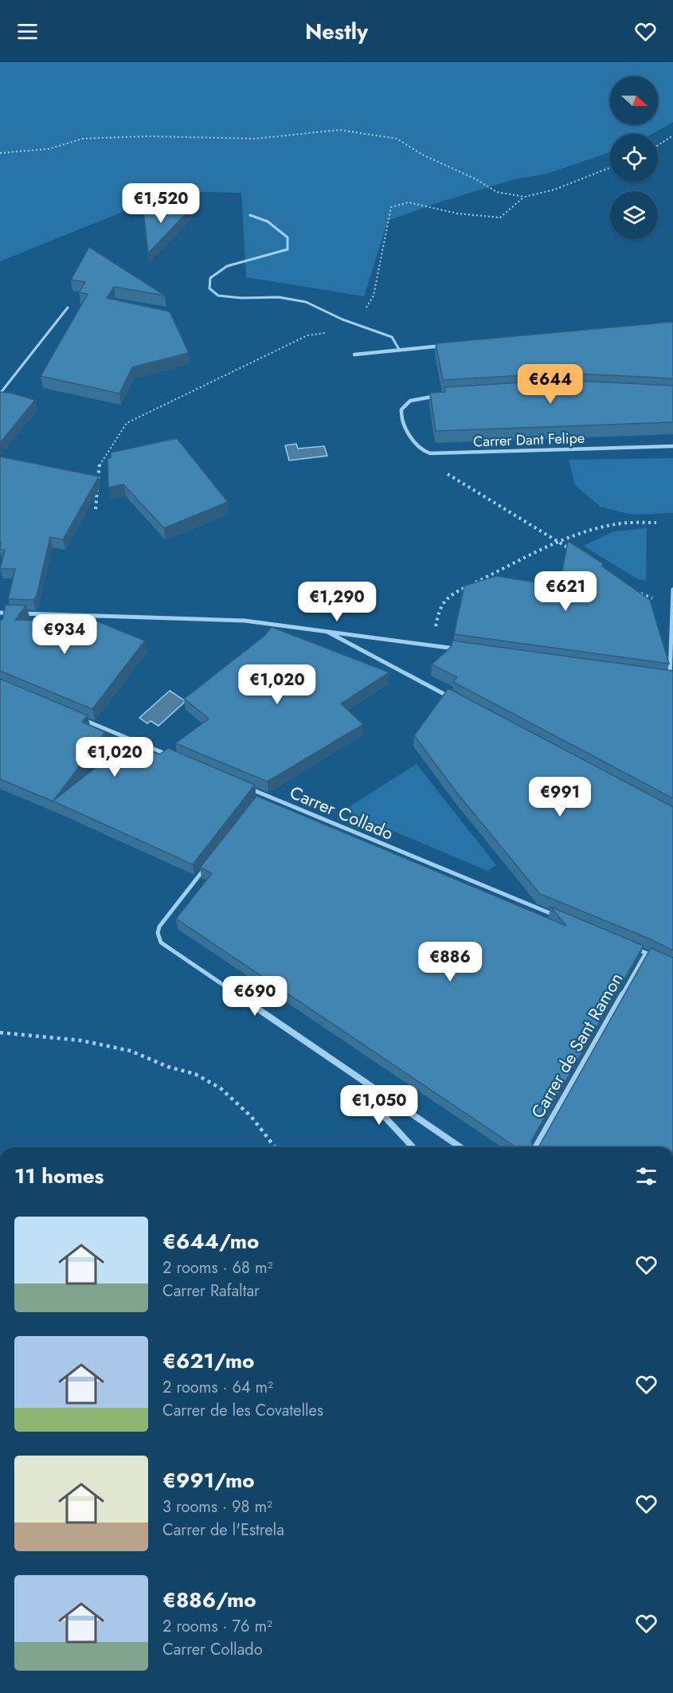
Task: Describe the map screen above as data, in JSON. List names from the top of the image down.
{
  "streets": {
    "street": ["Carrer Dant Felipe", "Carrer Collado", "Carrer de Sant Ramon"]
  },
  "north": "right",
  "page": {
    "header": "Nestly",
    "price": [
      "€1,520",
      "€644",
      "€621",
      "€1,290",
      "€934",
      "€1,020",
      "€1,020",
      "€991",
      "€886",
      "€690",
      "€1,050"
    ],
    "heading": "11 homes",
    "list": [
      {
        "name": "€644/mo",
        "note": "2 rooms · 68 m² · Carrer Rafaltar"
      },
      {
        "name": "€621/mo",
        "note": "2 rooms · 64 m² · Carrer de les Covatelles"
      },
      {
        "name": "€991/mo",
        "note": "3 rooms · 98 m² · Carrer de l'Estrela"
      },
      {
        "name": "€886/mo",
        "note": "2 rooms · 76 m² · Carrer Collado"
      }
    ]
  }
}
